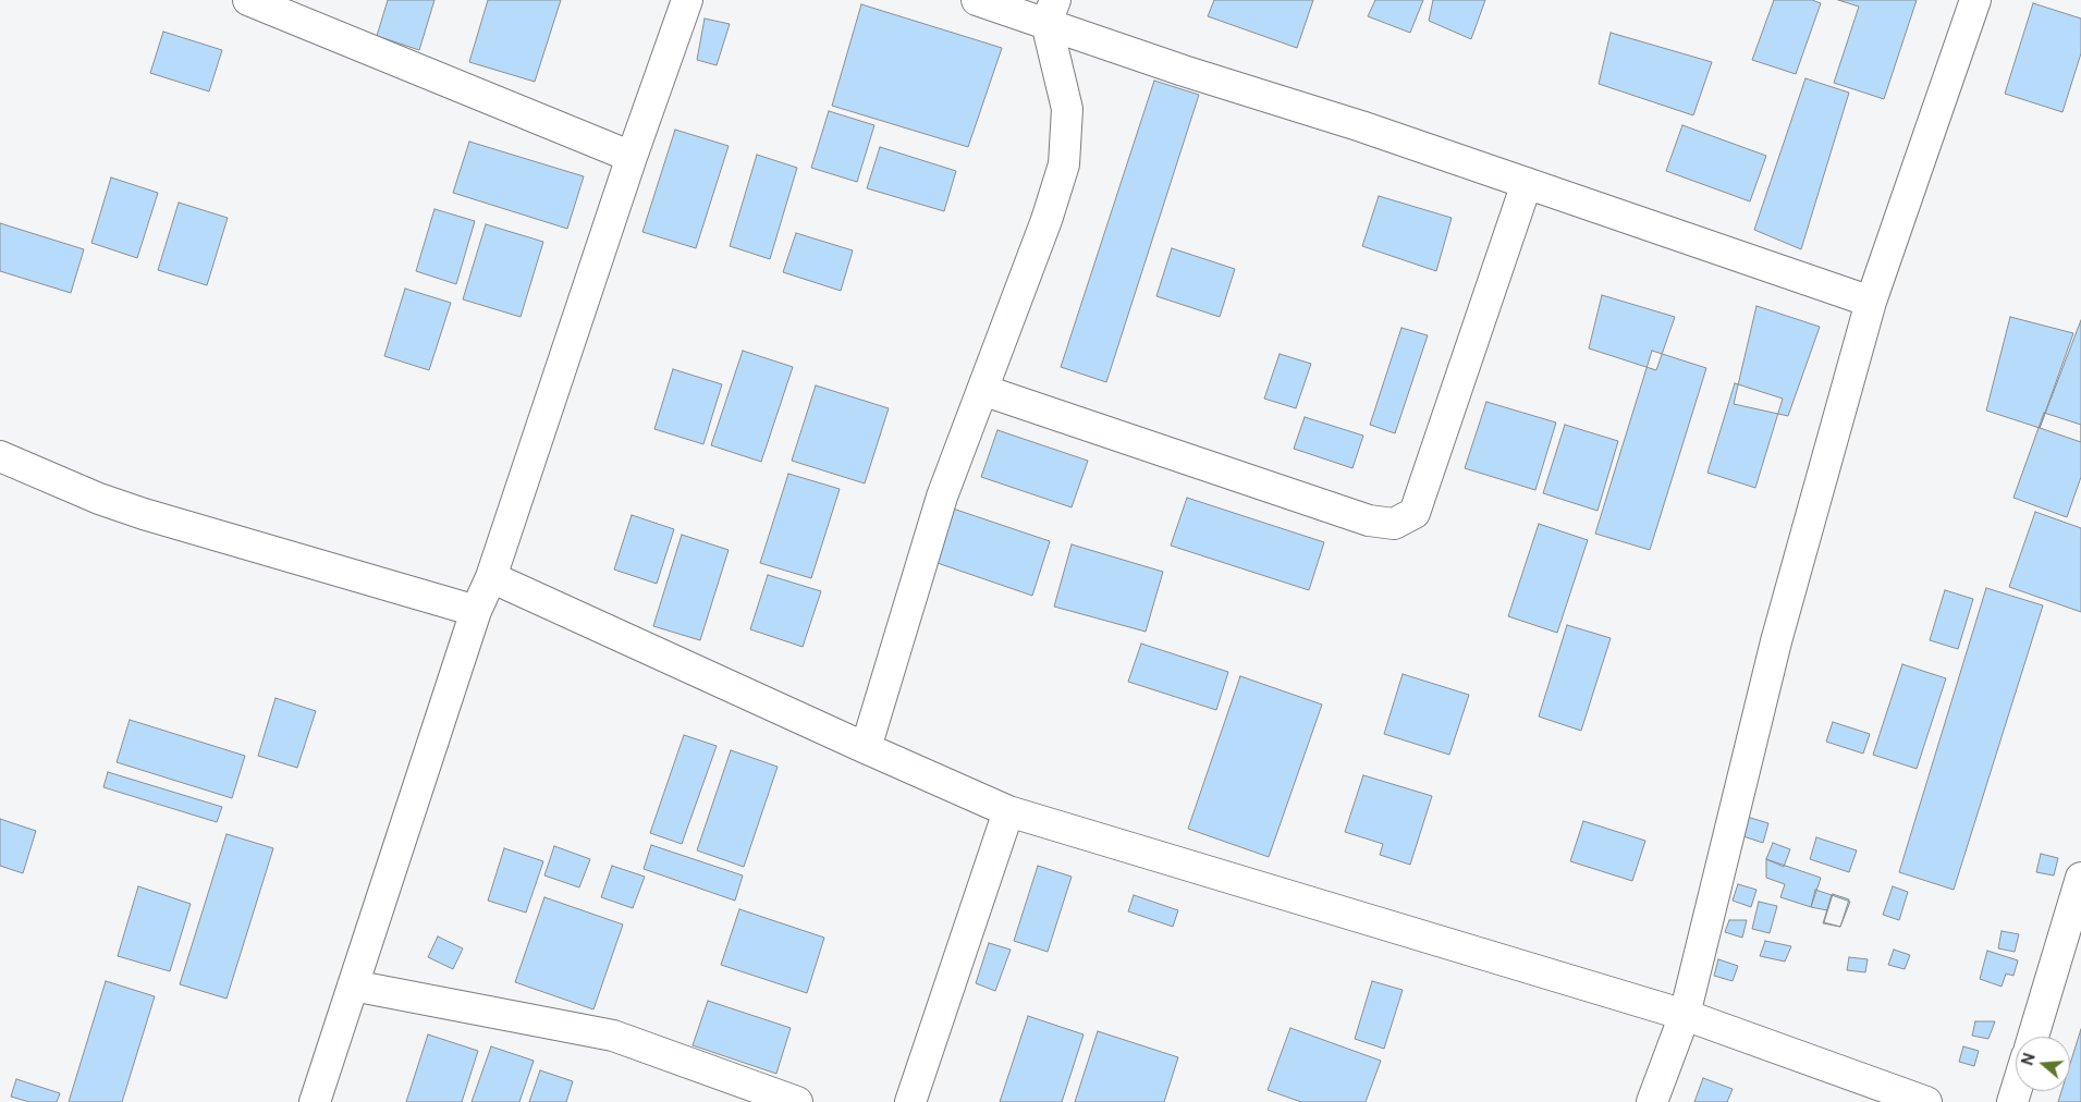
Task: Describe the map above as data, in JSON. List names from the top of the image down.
{
  "north": "left"
}
